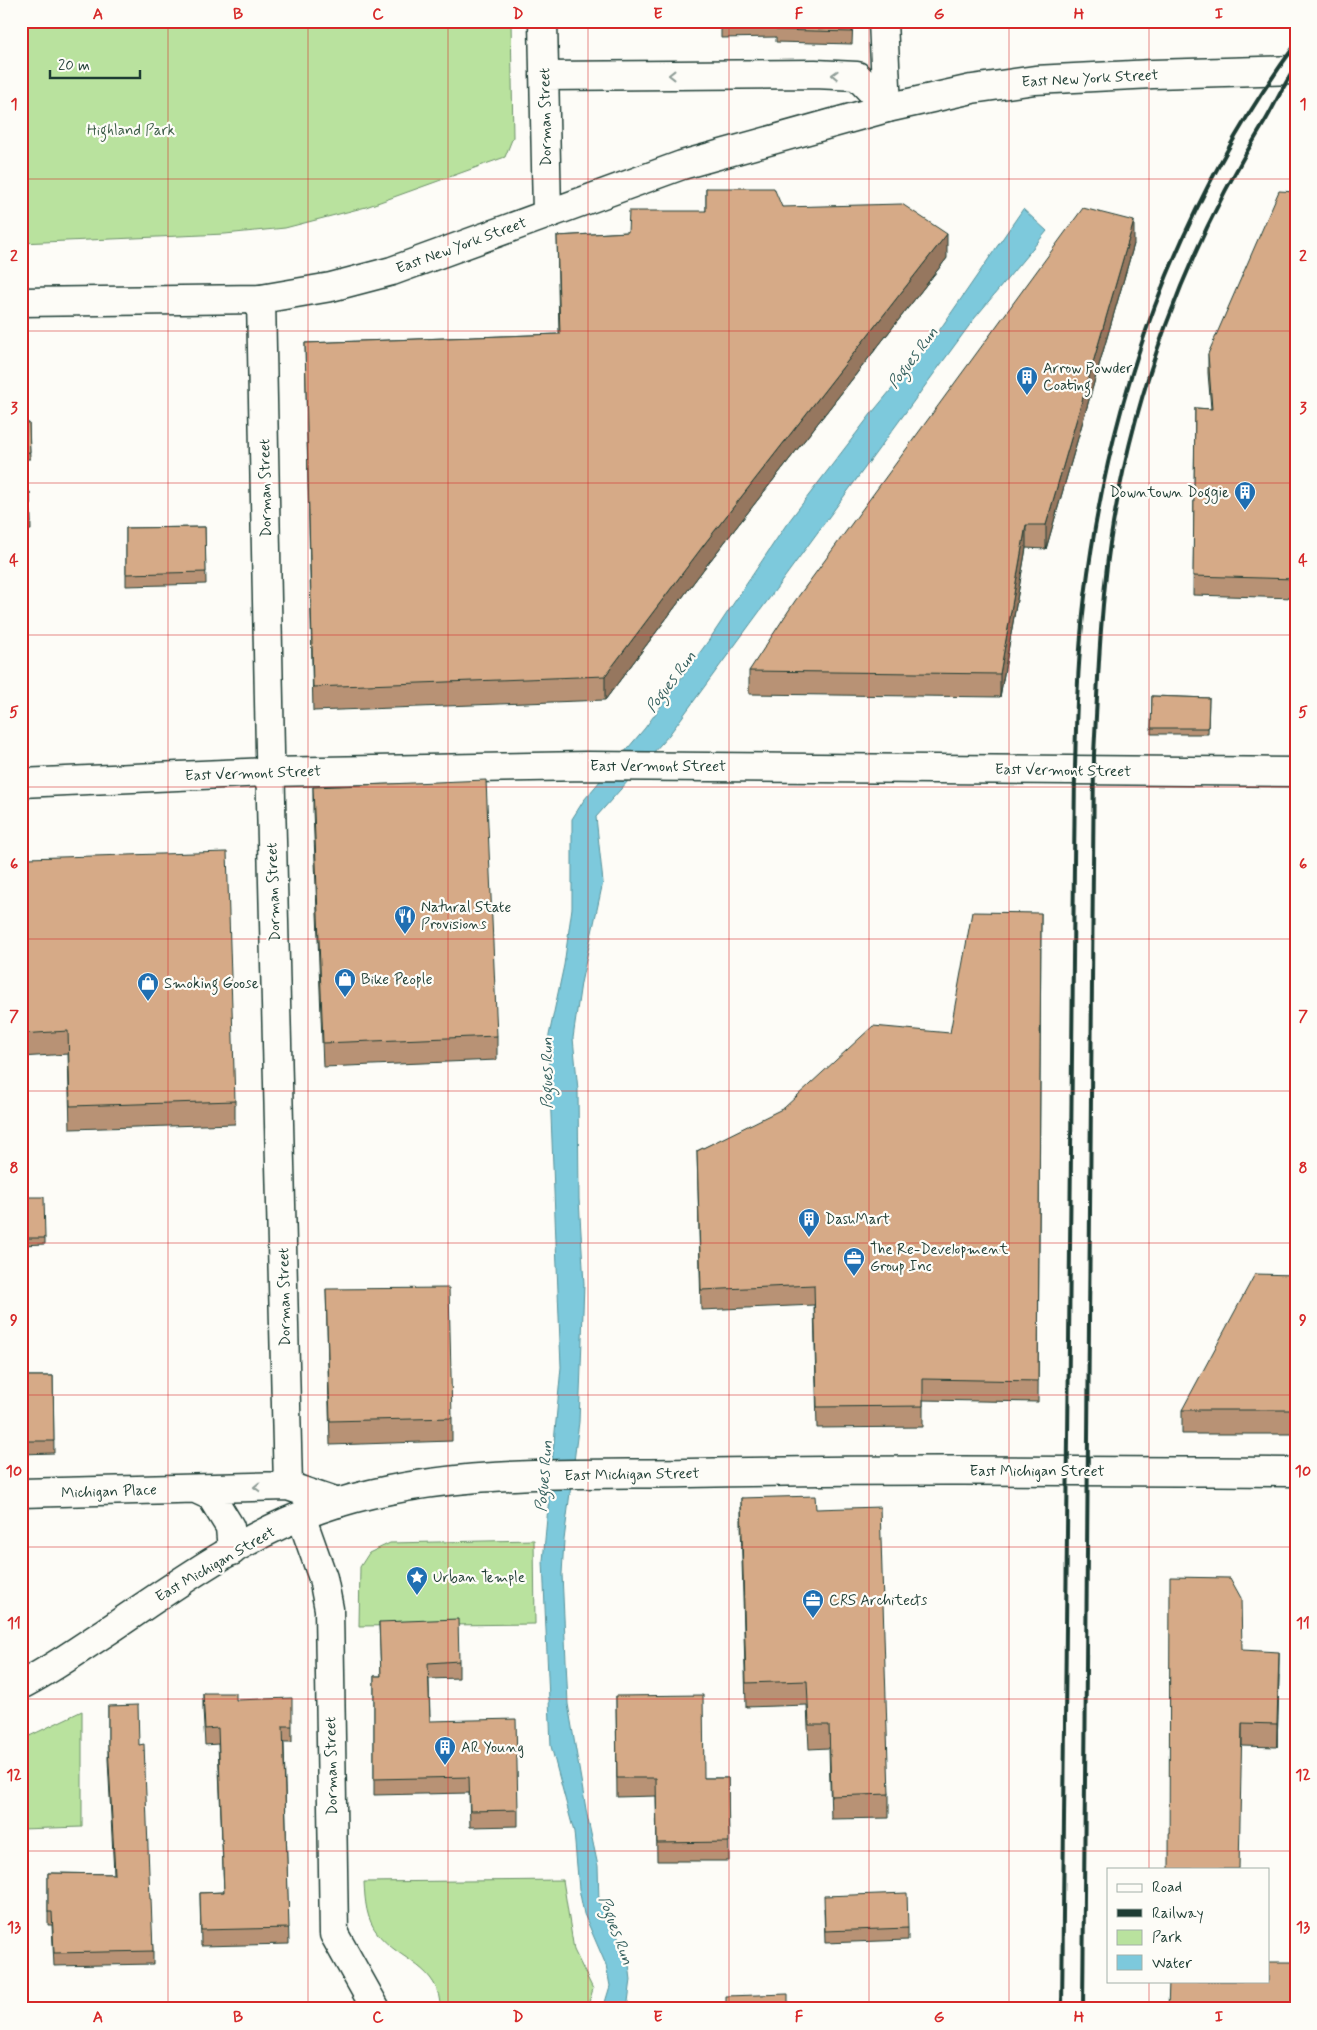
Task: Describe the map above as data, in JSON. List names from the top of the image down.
{
  "streets": {
    "street": [
      "East New York Street",
      "Dorman Street",
      "East Vermont Street",
      "East Michigan Street",
      "Michigan Place"
    ]
  },
  "crossings": [
    ["East New York Street", "Dorman Street"],
    ["Dorman Street", "East Vermont Street"],
    ["Dorman Street", "East Michigan Street"],
    ["Dorman Street", "Michigan Place"],
    ["East Michigan Street", "Michigan Place"]
  ],
  "water": ["Pogues Run"],
  "parks": ["Highland Park"],
  "places": {
    "building": [
      "Arrow Powder Coating",
      "Downtown Doggie",
      "DashMart",
      "AR Young"
    ],
    "restaurant": ["Natural State Provisions"],
    "shop": ["Bike People", "Smoking Goose"],
    "office": ["The Re-Development Group Inc", "CRS Architects"],
    "place": ["Urban Temple"]
  },
  "legend": [
    "Road",
    "Railway",
    "Park",
    "Water"
  ],
  "scale_bar": "20 m",
  "grid": {
    "columns": [
      "A",
      "B",
      "C",
      "D",
      "E",
      "F",
      "G",
      "H",
      "I"
    ],
    "rows": [
      "1",
      "2",
      "3",
      "4",
      "5",
      "6",
      "7",
      "8",
      "9",
      "10",
      "11",
      "12",
      "13"
    ]
  }
}
